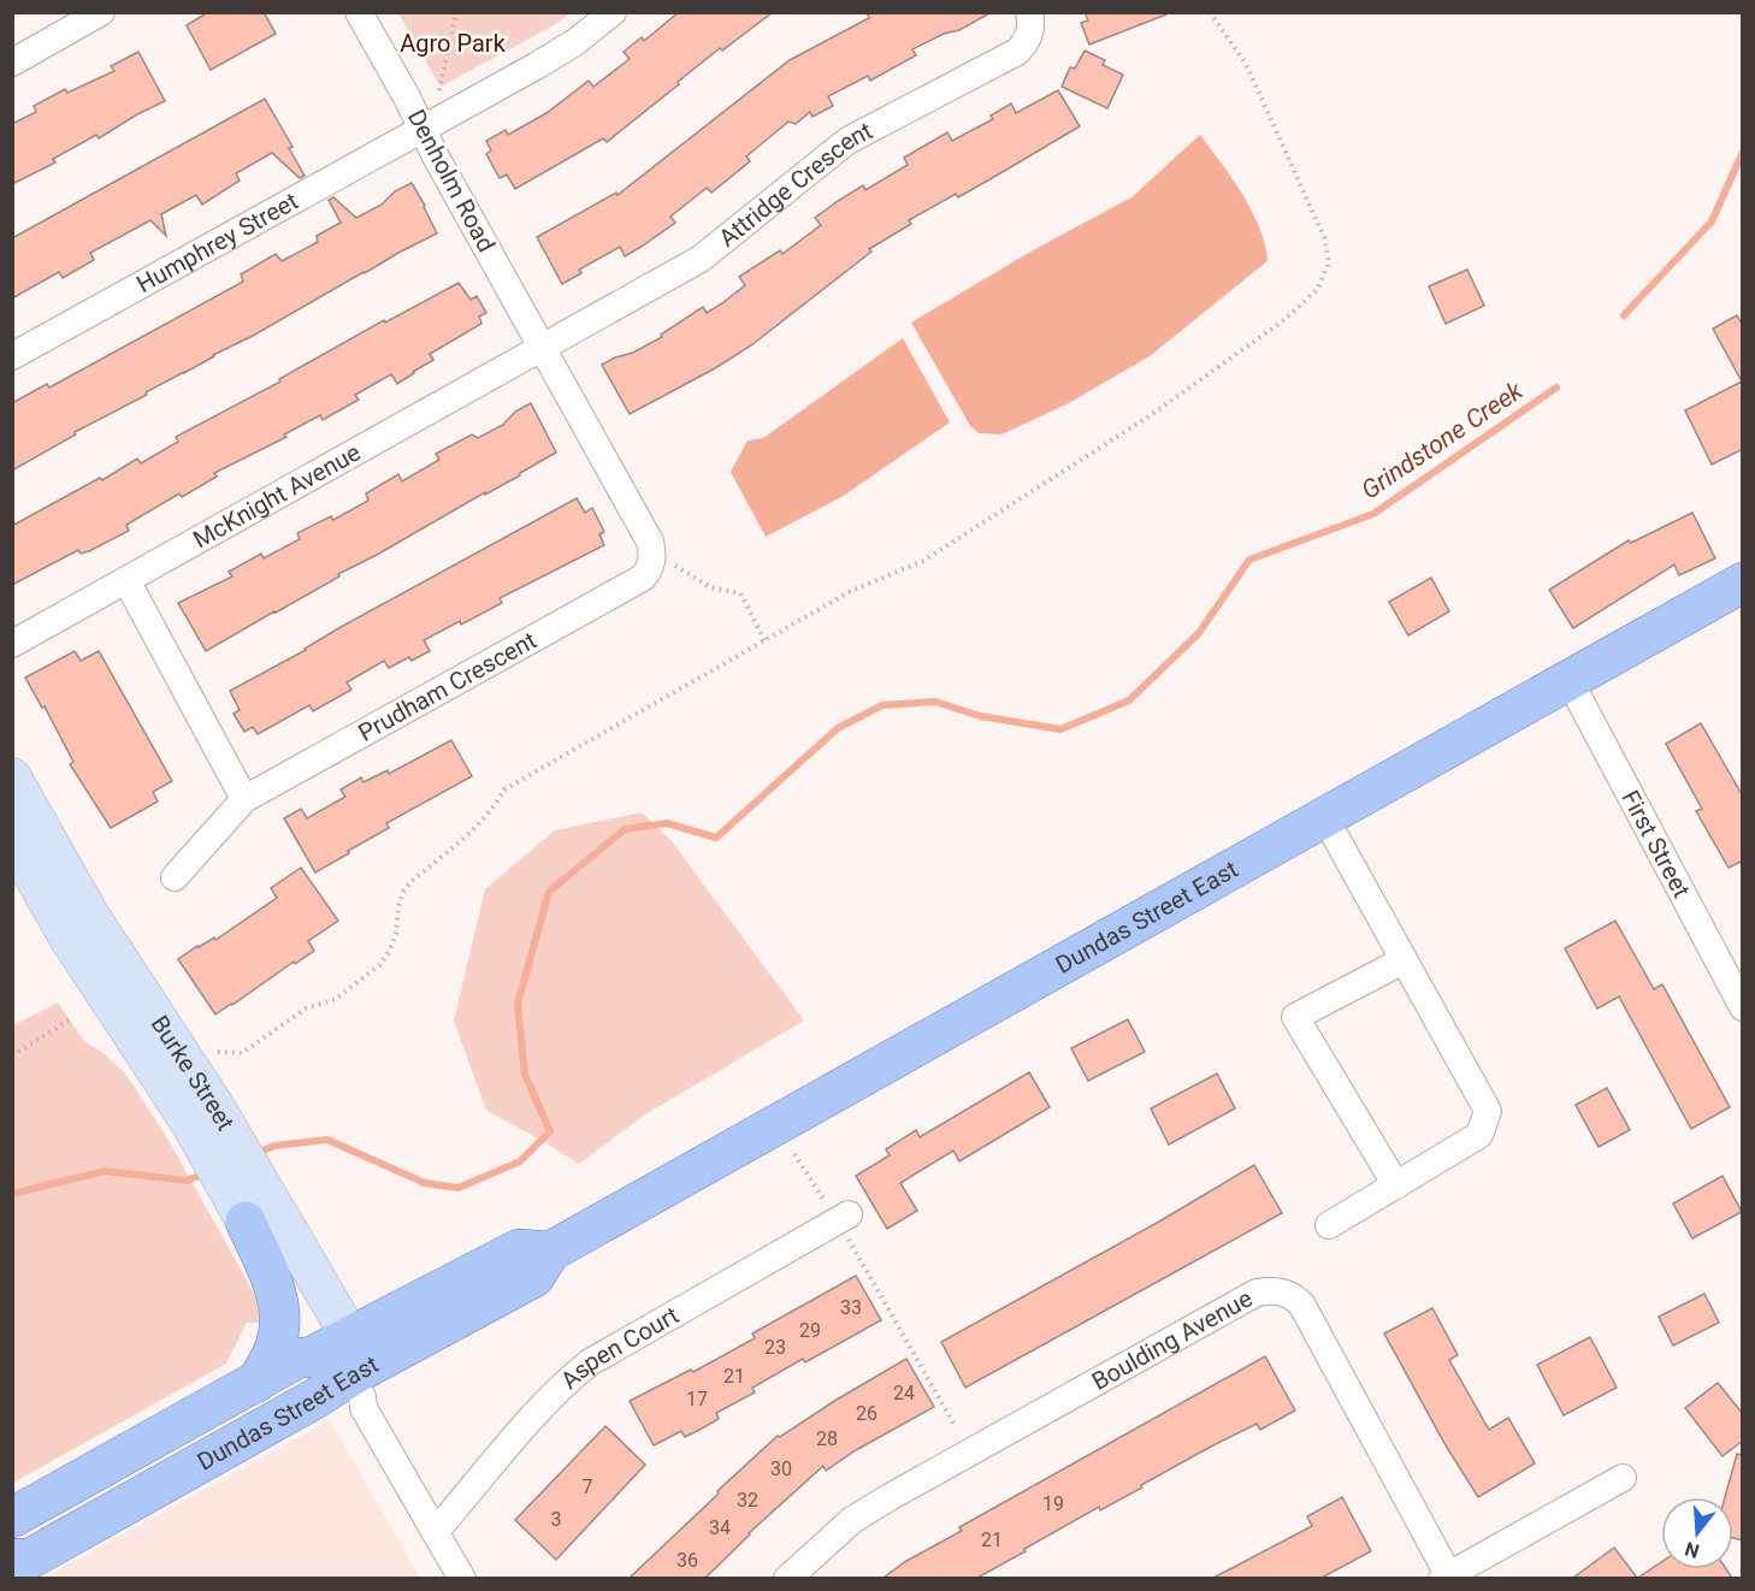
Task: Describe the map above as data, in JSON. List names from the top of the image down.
{
  "streets": {
    "main road": ["Dundas Street East"],
    "street": [
      "Denholm Road",
      "Attridge Crescent",
      "Humphrey Street",
      "McKnight Avenue",
      "Prudham Crescent",
      "First Street",
      "Burke Street",
      "Boulding Avenue",
      "Aspen Court"
    ]
  },
  "crossings": [
    ["Denholm Road", "Attridge Crescent"],
    ["Denholm Road", "Humphrey Street"],
    ["Denholm Road", "McKnight Avenue"],
    ["Denholm Road", "Prudham Crescent"],
    ["Attridge Crescent", "McKnight Avenue"],
    ["Attridge Crescent", "Prudham Crescent"],
    ["McKnight Avenue", "Prudham Crescent"],
    ["First Street", "Dundas Street East"],
    ["Dundas Street East", "Burke Street"]
  ],
  "water": ["Grindstone Creek"],
  "parks": ["Agro Park"],
  "house_numbers": [
    "33",
    "29",
    "23",
    "21",
    "24",
    "17",
    "26",
    "28",
    "30",
    "7",
    "32",
    "19",
    "3",
    "34",
    "21",
    "36"
  ],
  "north": "bottom"
}
